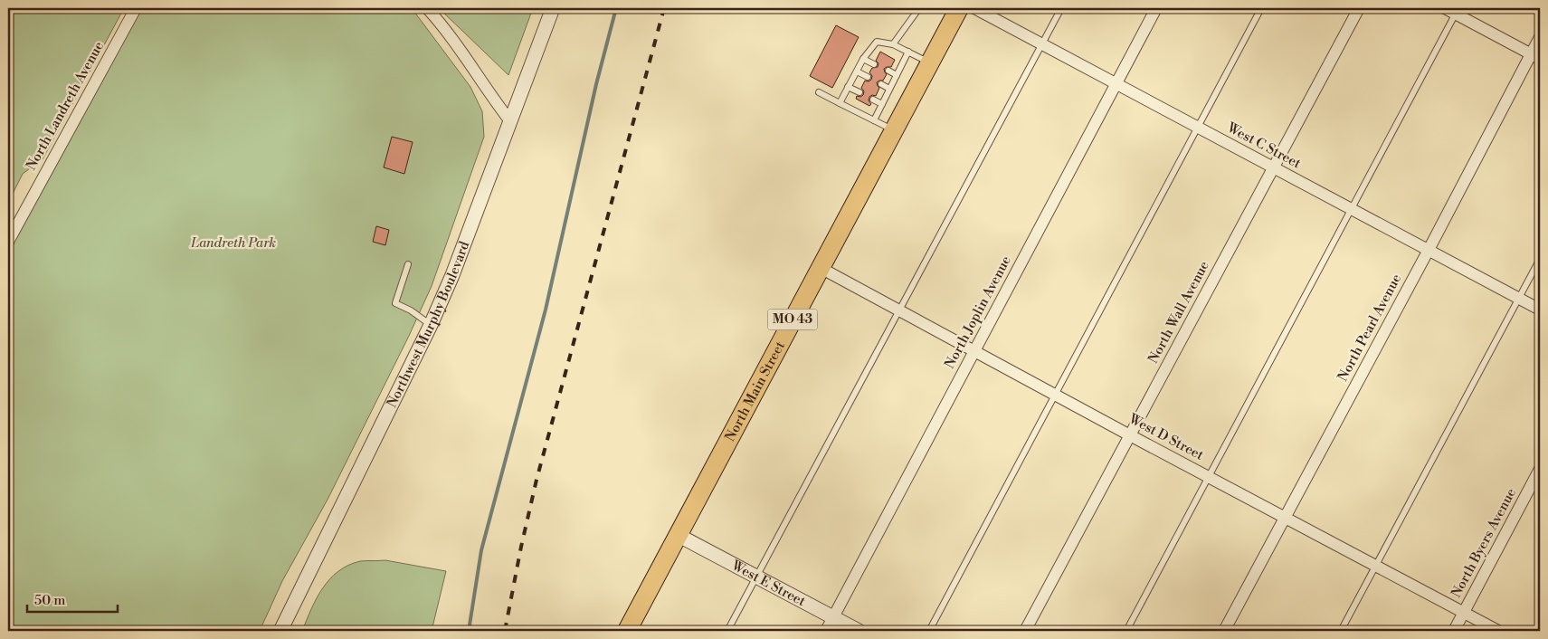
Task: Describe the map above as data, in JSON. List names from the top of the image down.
{
  "streets": {
    "main road": ["MO 43", "North Main Street"],
    "street": [
      "North Landreth Avenue",
      "West C Street",
      "North Joplin Avenue",
      "North Wall Avenue",
      "Northwest Murphy Boulevard",
      "North Pearl Avenue",
      "West D Street",
      "North Byers Avenue",
      "West E Street"
    ]
  },
  "crossings": [
    ["West C Street", "North Joplin Avenue"],
    ["West C Street", "North Wall Avenue"],
    ["West C Street", "North Pearl Avenue"],
    ["North Joplin Avenue", "West D Street"],
    ["North Joplin Avenue", "West E Street"],
    ["North Wall Avenue", "West D Street"],
    ["North Pearl Avenue", "West D Street"],
    ["North Main Street", "West D Street"],
    ["North Main Street", "West E Street"],
    ["West D Street", "North Byers Avenue"]
  ],
  "parks": ["Landreth Park"],
  "scale_bar": "50 m"
}
